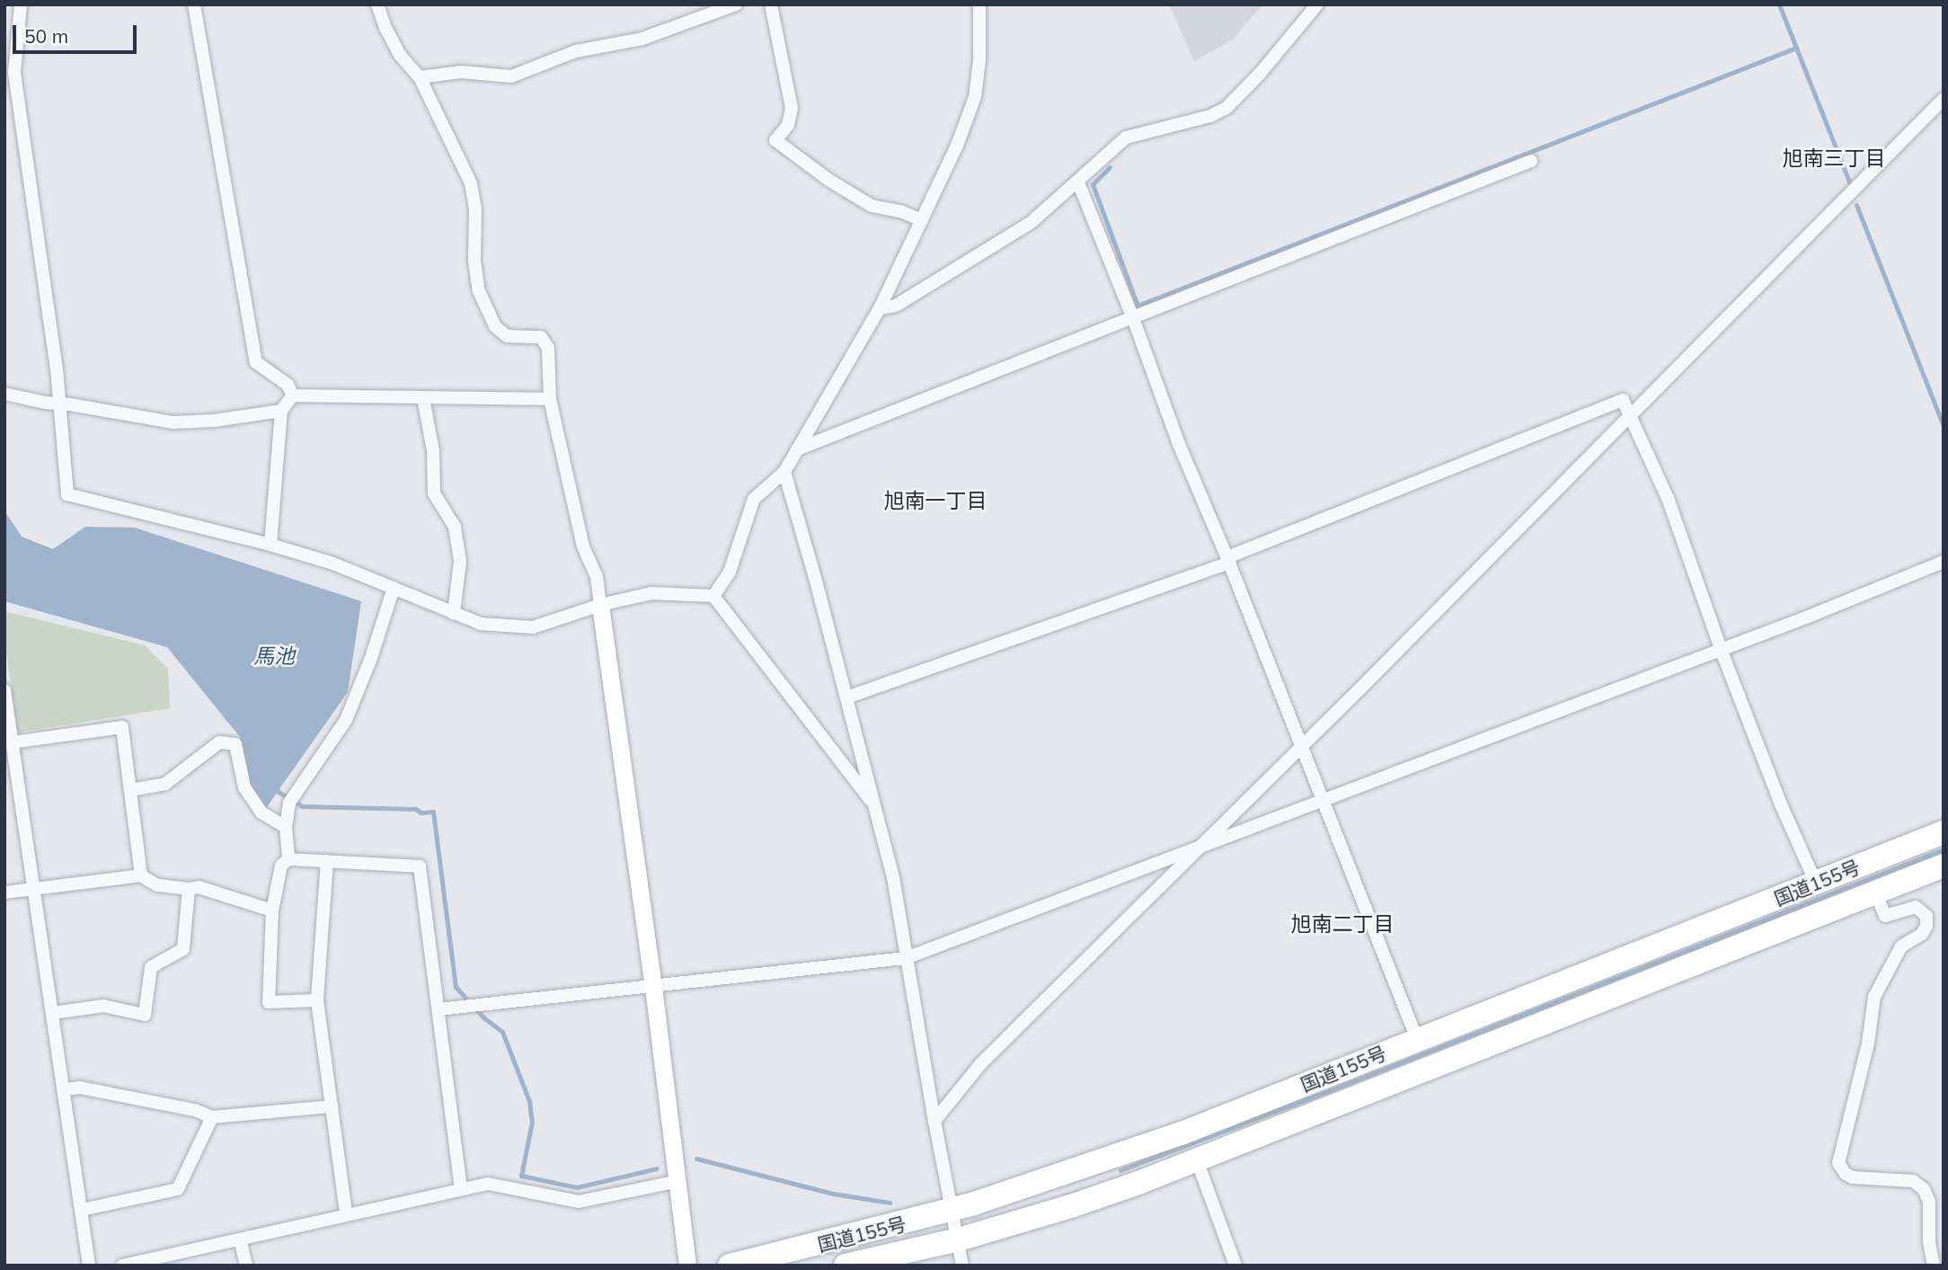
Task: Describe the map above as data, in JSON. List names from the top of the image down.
{
  "streets": {
    "highway": ["国道155号"]
  },
  "districts": ["旭南三丁目", "旭南一丁目", "旭南二丁目"],
  "water": ["馬池"],
  "scale_bar": "50 m"
}
